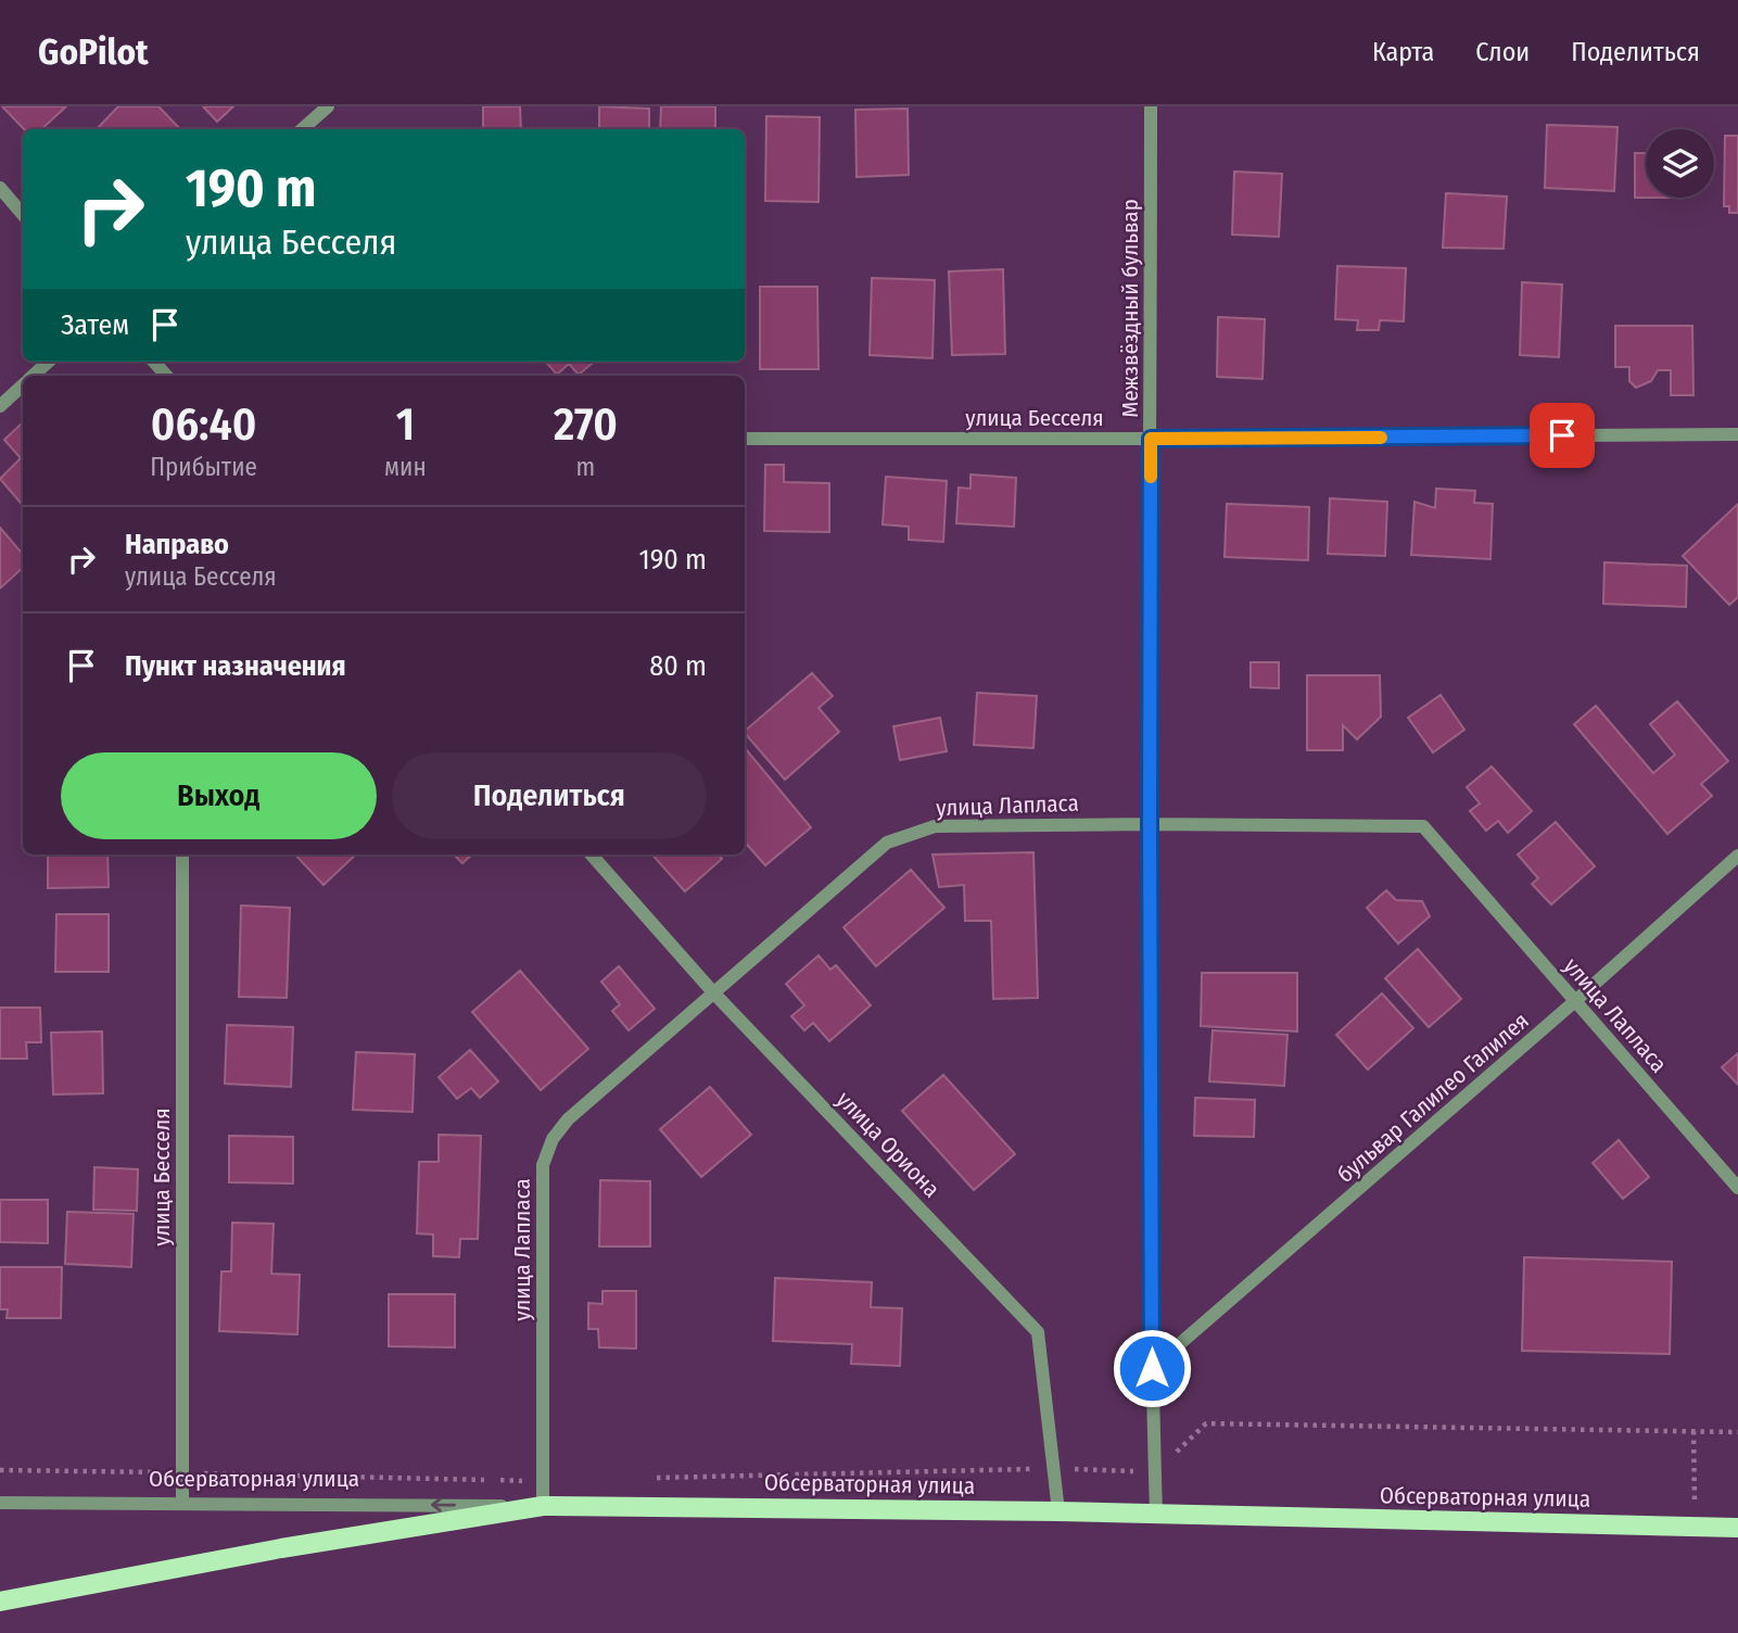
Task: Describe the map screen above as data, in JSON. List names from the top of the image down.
{
  "streets": {
    "main road": ["Обсерваторная улица"],
    "street": [
      "Межзвёздный бульвар",
      "улица Бесселя",
      "улица Лапласа",
      "бульвар Галилео Галилея",
      "улица Ориона"
    ]
  },
  "crossings": [
    ["Межзвёздный бульвар", "улица Бесселя"],
    ["Межзвёздный бульвар", "улица Лапласа"],
    ["Межзвёздный бульвар", "бульвар Галилео Галилея"],
    ["Межзвёздный бульвар", "Обсерваторная улица"],
    ["улица Бесселя", "Обсерваторная улица"],
    ["улица Лапласа", "бульвар Галилео Галилея"],
    ["улица Лапласа", "улица Ориона"],
    ["улица Лапласа", "Обсерваторная улица"],
    ["улица Ориона", "Обсерваторная улица"]
  ],
  "page": {
    "header": "GoPilot",
    "nav": ["Карта", "Слои", "Поделиться"],
    "turn": ["190 m", "улица Бесселя"],
    "then": "Затем",
    "eta": [
      "06:40",
      "Прибытие",
      "1",
      "мин",
      "270",
      "m"
    ],
    "list": [
      {
        "name": "Направо",
        "note": "улица Бесселя",
        "value": "190 m"
      },
      {
        "name": "Пункт назначения",
        "value": "80 m"
      }
    ],
    "buttons": ["Выход", "Поделиться"]
  }
}
